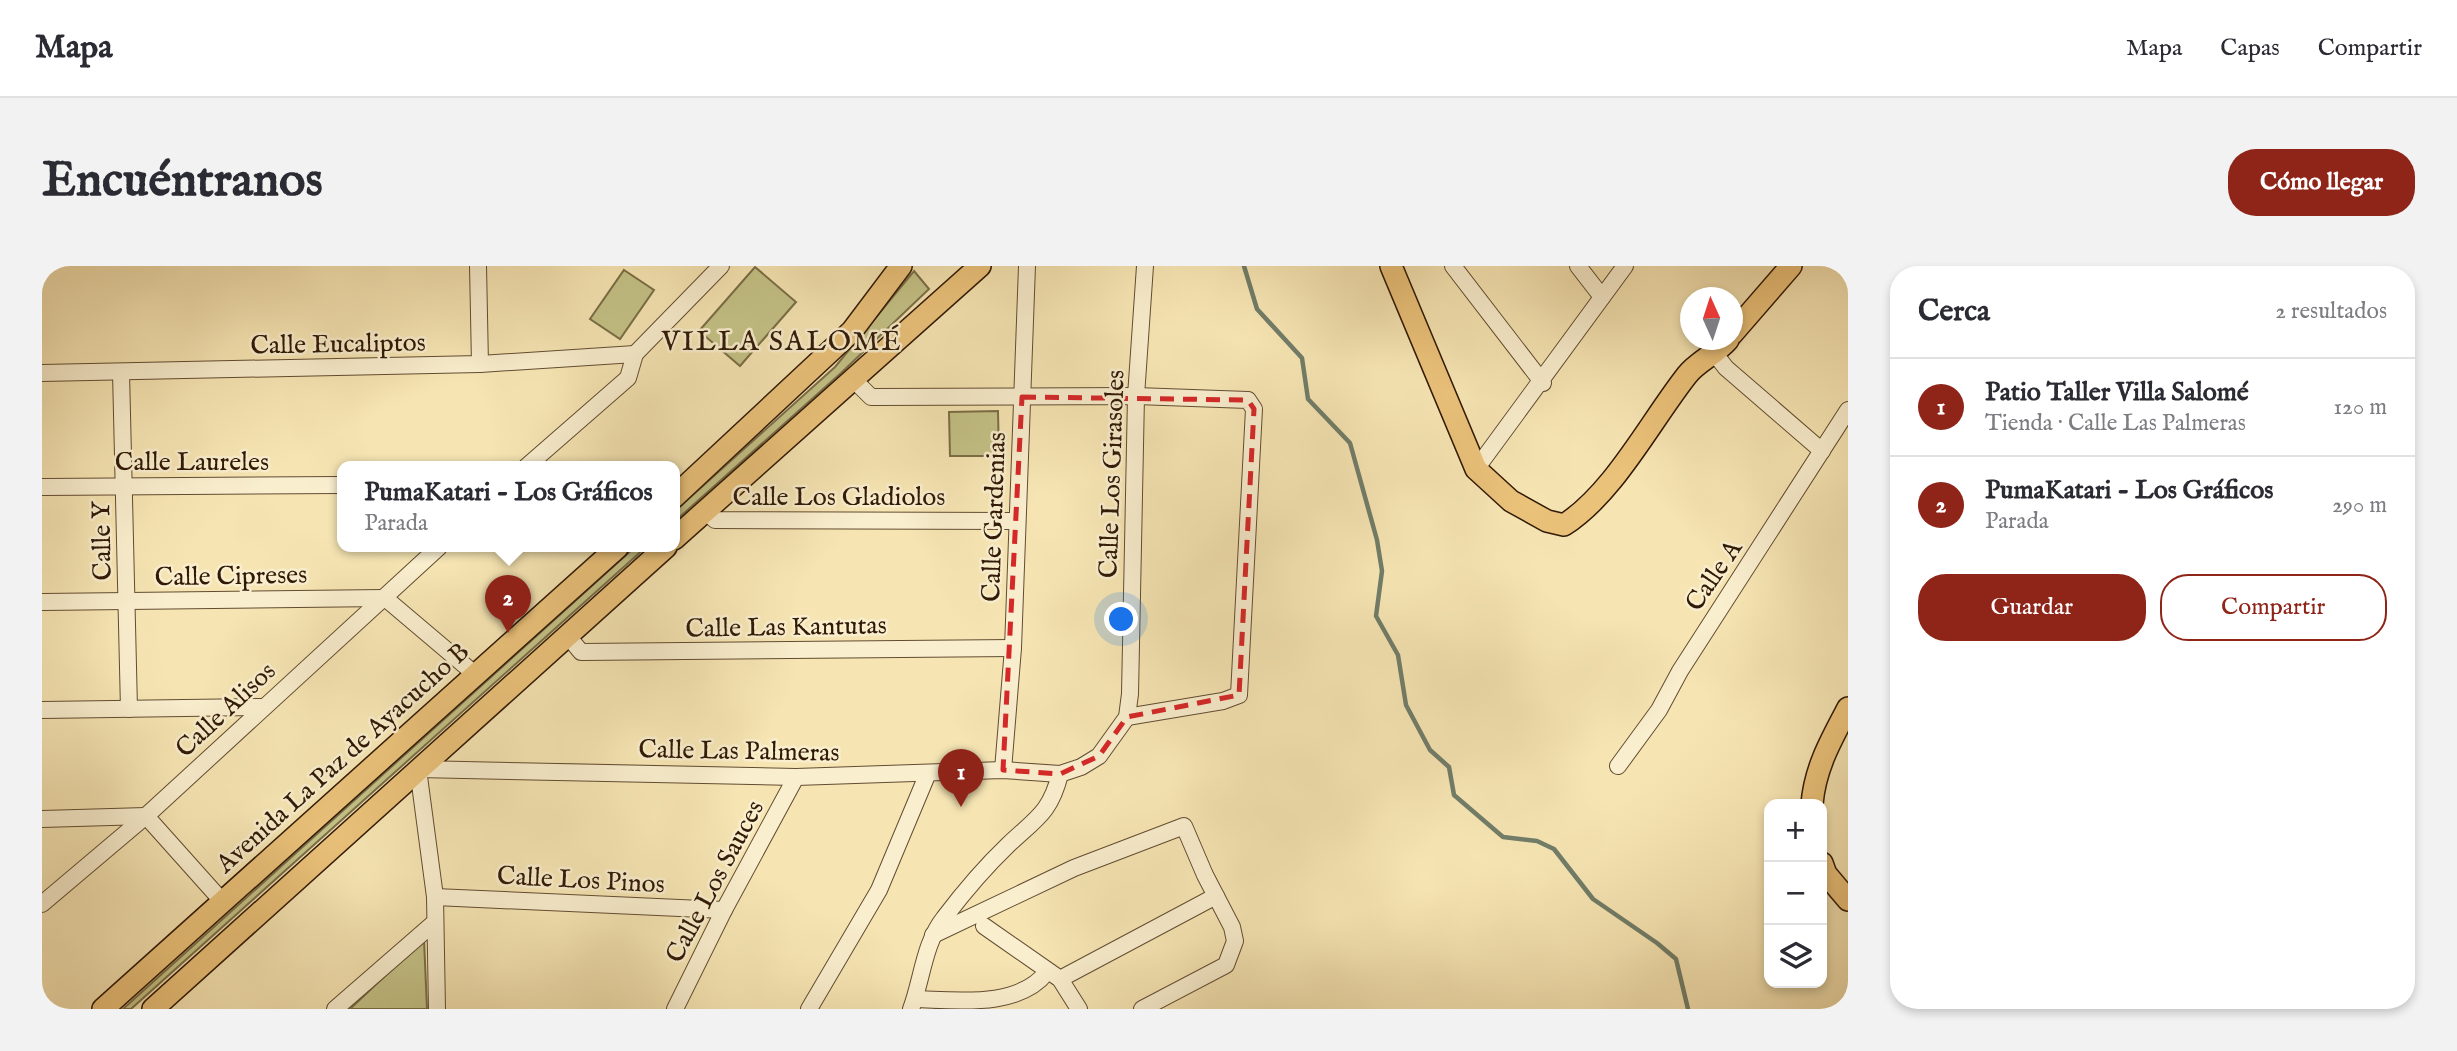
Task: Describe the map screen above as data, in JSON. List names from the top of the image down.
{
  "streets": {
    "main road": ["Avenida La Paz de Ayacucho B"],
    "street": [
      "Calle Eucaliptos",
      "Calle Laureles",
      "Calle Los Girasoles",
      "Calle Los Gladiolos",
      "Calle Gardenias",
      "Calle Y",
      "Calle Cipreses",
      "Calle A",
      "Calle Las Kantutas",
      "Calle Alisos",
      "Calle Las Palmeras",
      "Calle Los Pinos",
      "Calle Los Sauces"
    ]
  },
  "crossings": [
    ["Calle Eucaliptos", "Calle Y"],
    ["Calle Laureles", "Calle Y"],
    ["Calle Los Gladiolos", "Calle Gardenias"],
    ["Calle Gardenias", "Calle Las Kantutas"],
    ["Calle Gardenias", "Calle Las Palmeras"],
    ["Calle Y", "Calle Cipreses"],
    ["Calle Cipreses", "Calle Alisos"],
    ["Calle Las Palmeras", "Calle Los Sauces"],
    ["Calle Los Pinos", "Calle Los Sauces"]
  ],
  "districts": ["VILLA SALOMÉ"],
  "north": "top",
  "page": {
    "header": "Mapa",
    "nav": ["Mapa", "Capas", "Compartir"],
    "buttons": [
      "Cómo llegar",
      ["Guardar", "Compartir"]
    ],
    "title": "Encuéntranos",
    "heading": ["Cerca", "2 resultados"],
    "list": [
      {
        "mark": "1",
        "name": "Patio Taller Villa Salomé",
        "note": "Tienda · Calle Las Palmeras",
        "value": "120 m"
      },
      {
        "mark": "2",
        "name": "PumaKatari - Los Gráficos",
        "note": "Parada",
        "value": "290 m"
      }
    ],
    "popup": ["PumaKatari - Los Gráficos", "Parada"],
    "pins": ["2", "1"],
    "map_buttons": ["+", "−"]
  }
}
